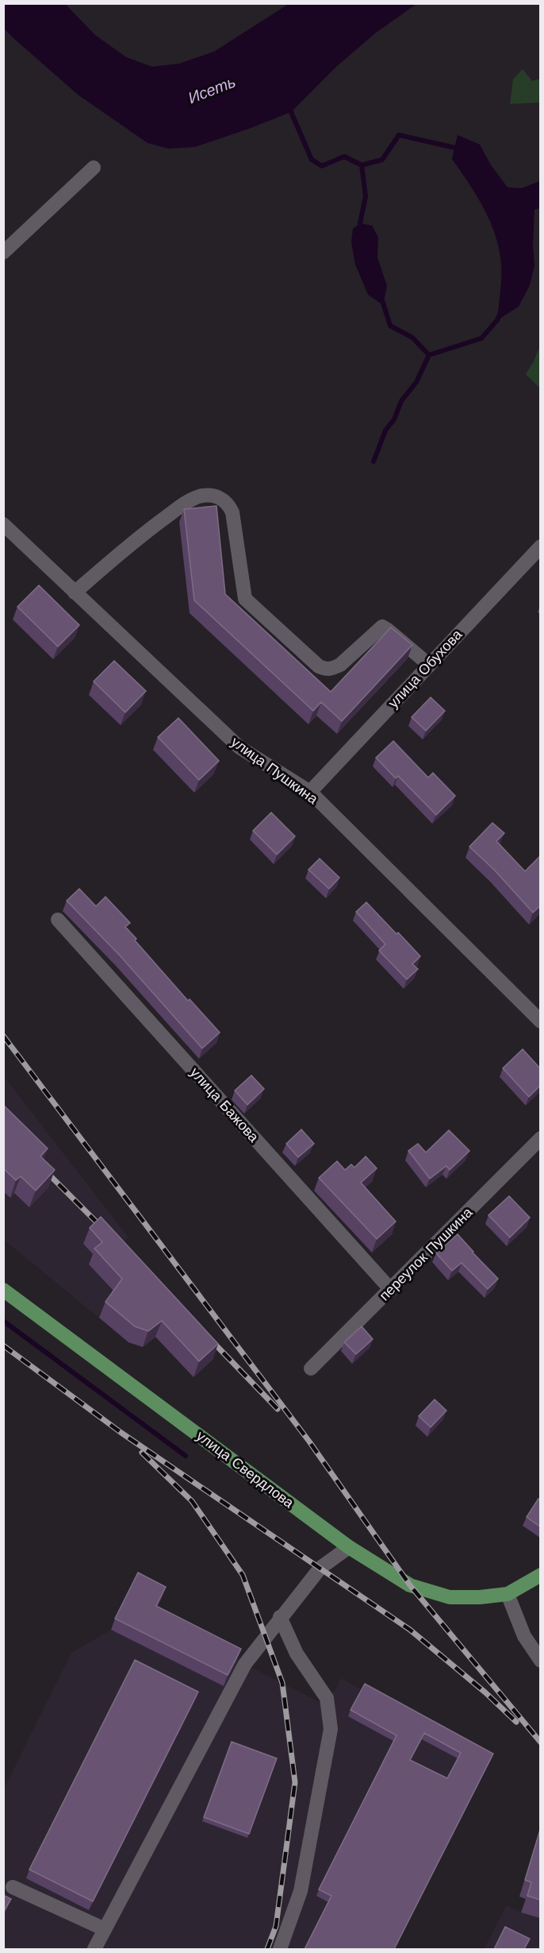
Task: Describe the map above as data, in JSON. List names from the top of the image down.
{
  "streets": {
    "main road": ["улица Свердлова"],
    "street": [
      "улица Обухова",
      "улица Пушкина",
      "улица Бажова",
      "переулок Пушкина"
    ]
  },
  "crossings": [
    ["улица Обухова", "улица Пушкина"],
    ["улица Бажова", "переулок Пушкина"]
  ],
  "water": ["Исеть"]
}
